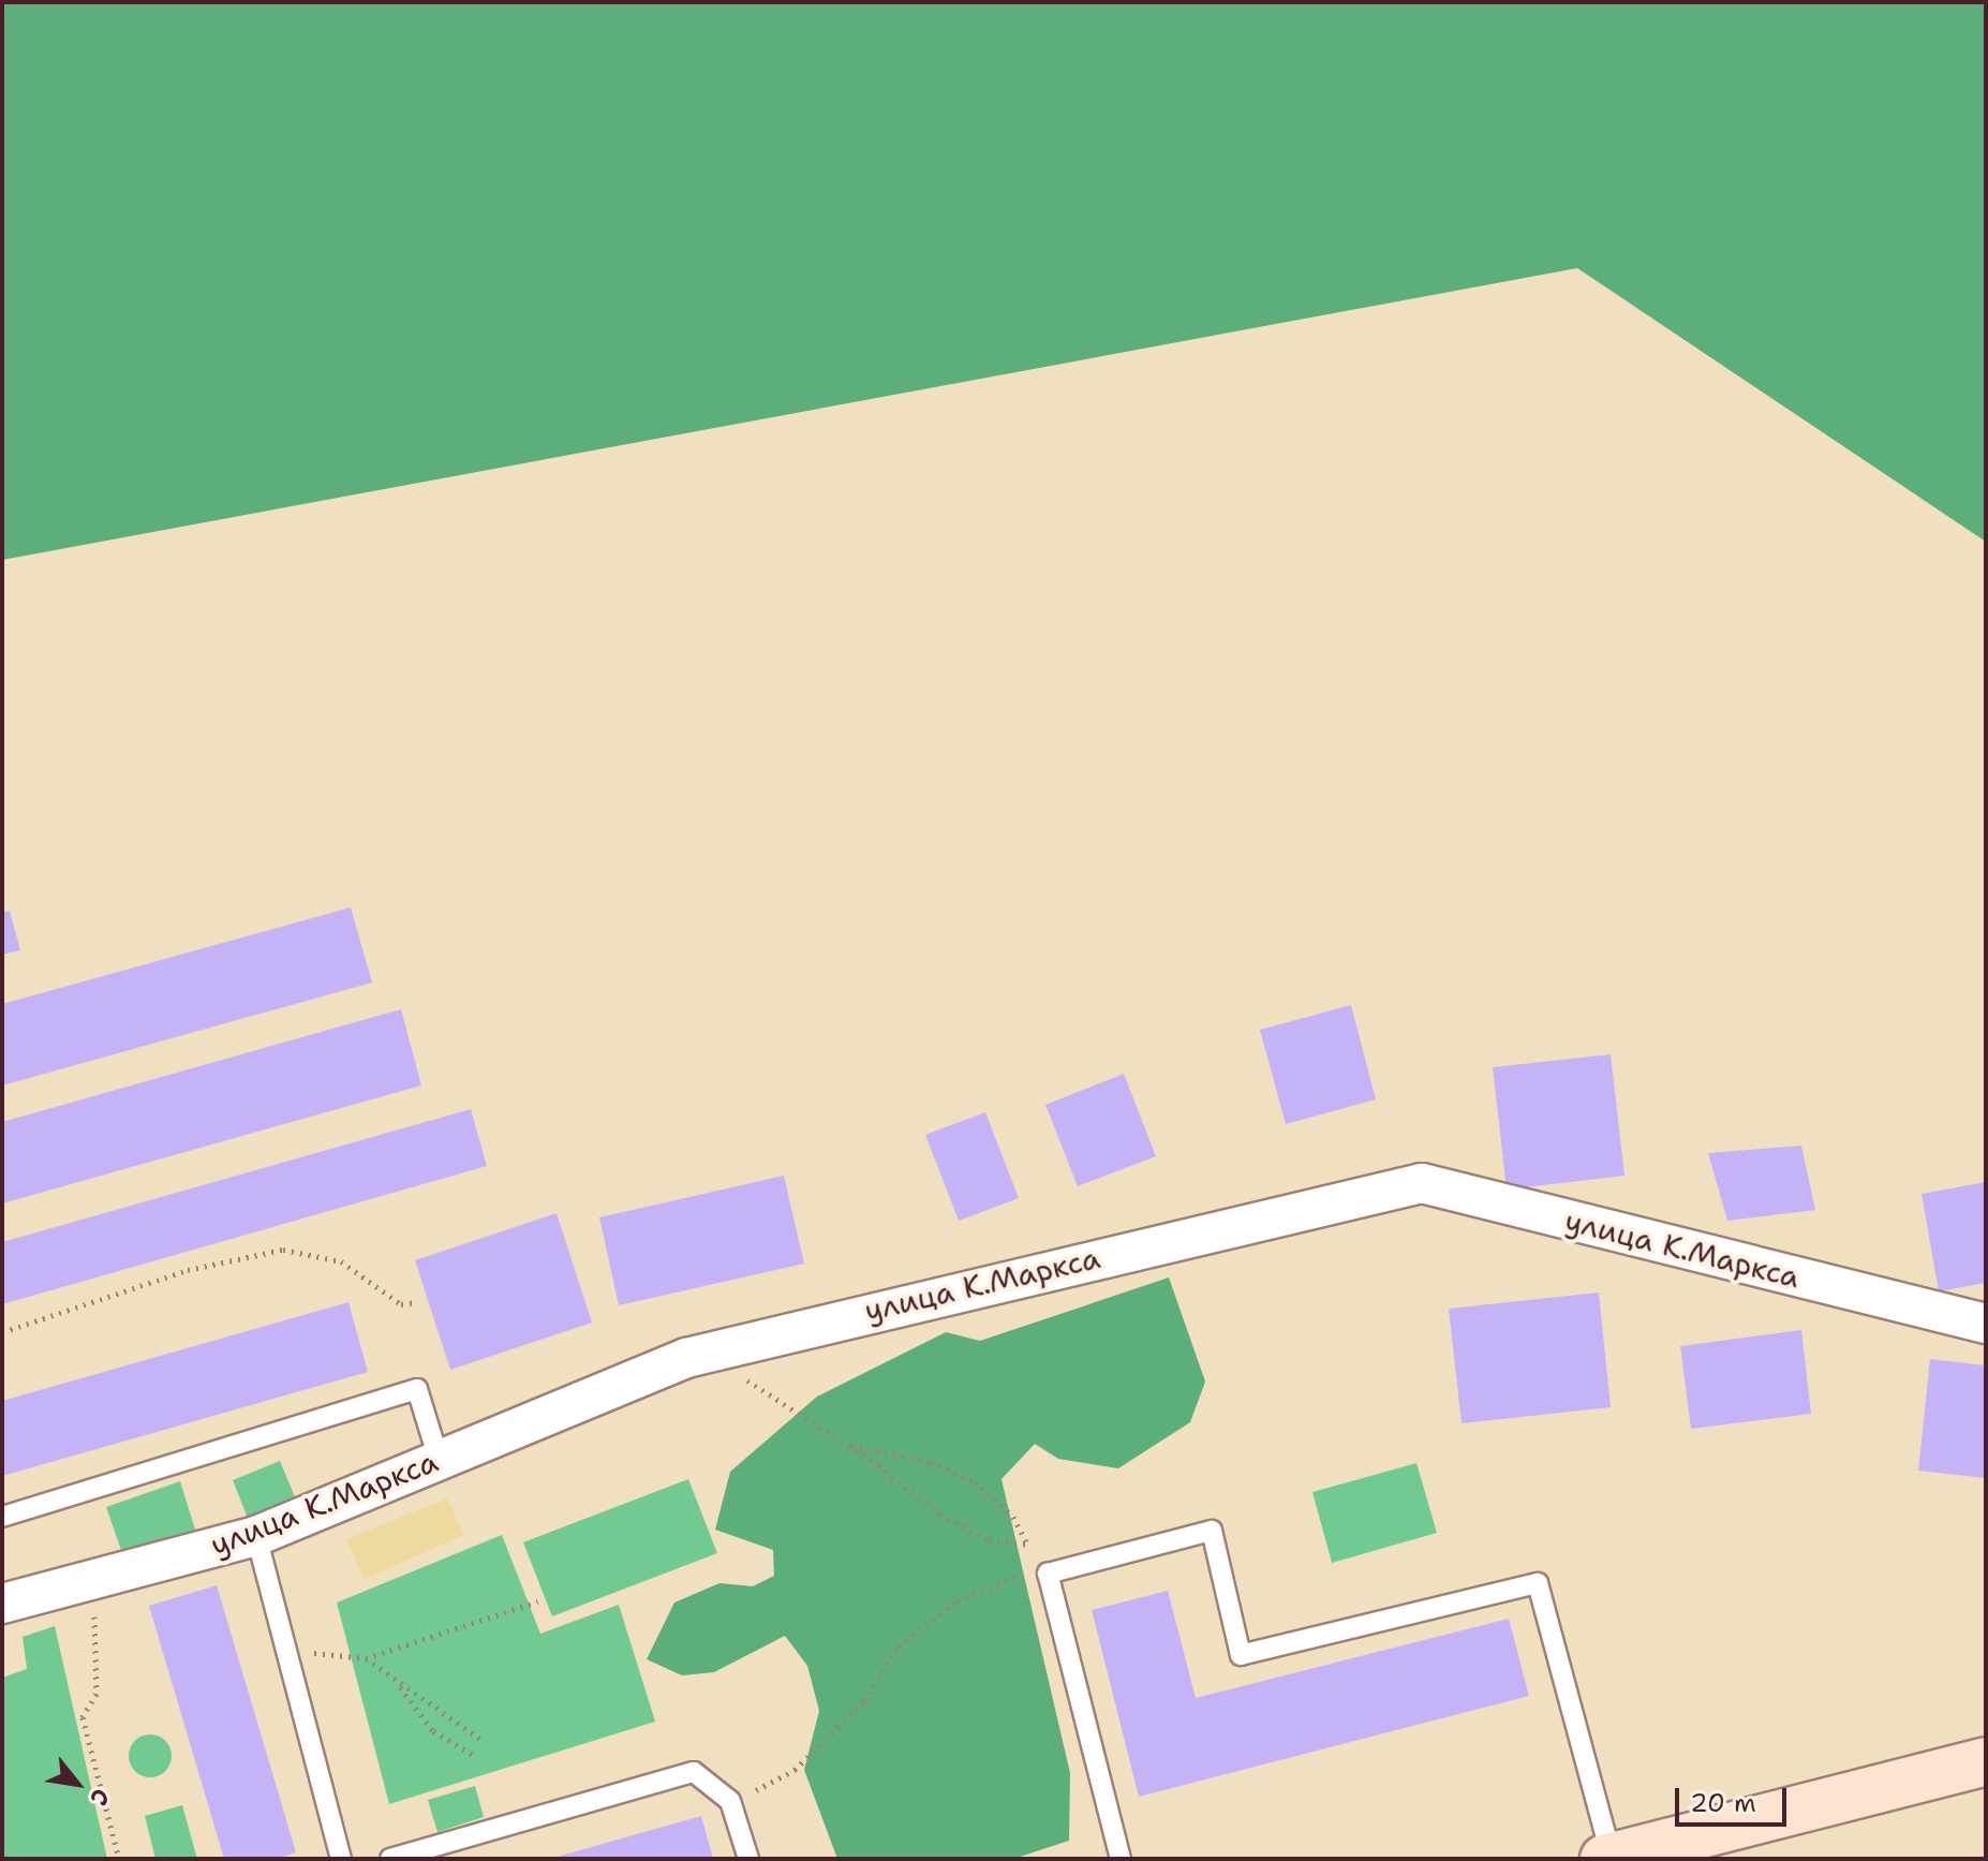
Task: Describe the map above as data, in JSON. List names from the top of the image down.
{
  "streets": {
    "street": ["улица К.Маркса"]
  },
  "scale_bar": "20 m",
  "north": "bottom right"
}
